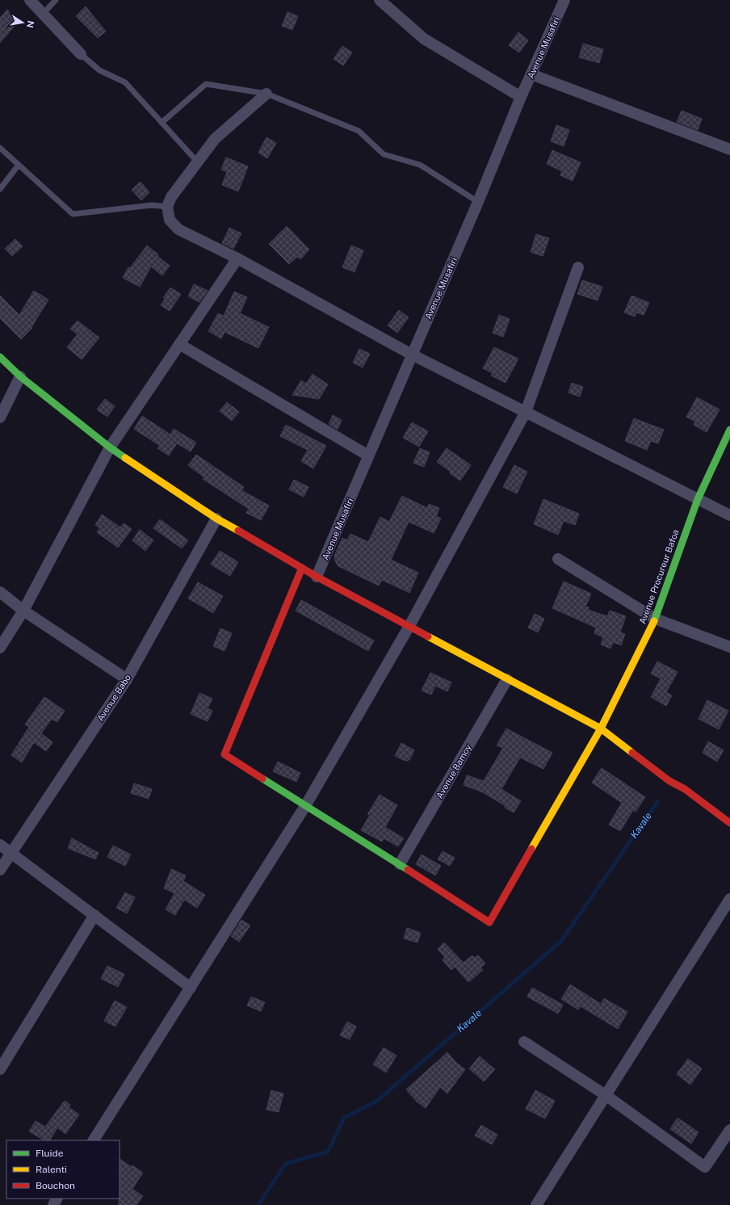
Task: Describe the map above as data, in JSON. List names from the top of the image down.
{
  "streets": {
    "street": [
      "Avenue Musafiri",
      "Avenue Procureur Bafoa",
      "Avenue Babo",
      "Avenue Bamoy"
    ]
  },
  "crossings": [
    ["Avenue Procureur Bafoa", "Avenue Bamoy"]
  ],
  "water": ["Kavale"],
  "legend": ["Fluide", "Ralenti", "Bouchon"],
  "north": "right"
}
